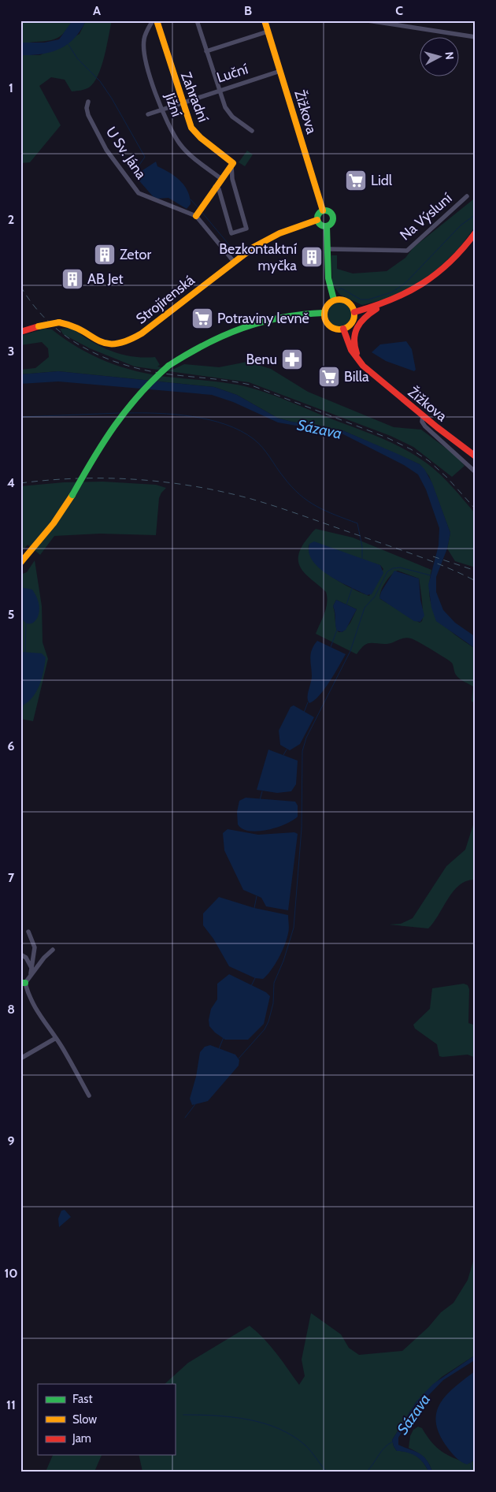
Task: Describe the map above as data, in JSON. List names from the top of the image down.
{
  "streets": {
    "main road": ["Zahradní", "Žižkova", "Strojírenská"],
    "street": [
      "Luční",
      "Jižní",
      "U Sv. Jána",
      "Na Výsluní"
    ]
  },
  "crossings": [
    ["Luční", "Zahradní"],
    ["Luční", "Jižní"],
    ["Luční", "Žižkova"],
    ["Žižkova", "Na Výsluní"],
    ["Žižkova", "Strojírenská"],
    ["U Sv. Jána", "Strojírenská"]
  ],
  "water": ["Sázava"],
  "places": {
    "supermarket": ["Lidl", "Potraviny levně", "Billa"],
    "building": ["Zetor", "Bezkontaktní myčka", "AB Jet"],
    "pharmacy": ["Benu"]
  },
  "legend": ["Fast", "Slow", "Jam"],
  "north": "right",
  "grid": {
    "columns": ["A", "B", "C"],
    "rows": [
      "1",
      "2",
      "3",
      "4",
      "5",
      "6",
      "7",
      "8",
      "9",
      "10",
      "11"
    ]
  }
}
